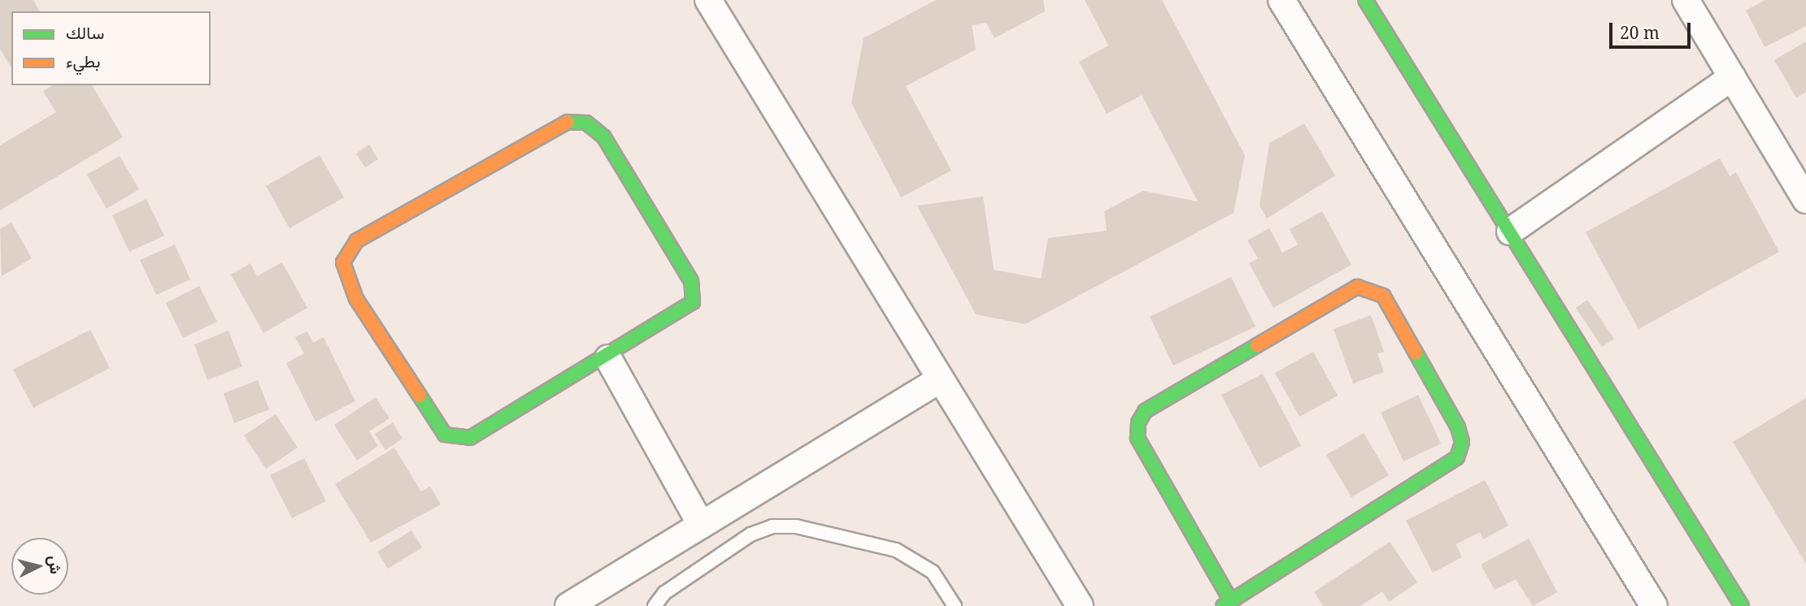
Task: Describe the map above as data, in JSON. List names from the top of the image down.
{
  "legend": ["سالك", "بطيء"],
  "scale_bar": "20 m",
  "north": "right"
}
